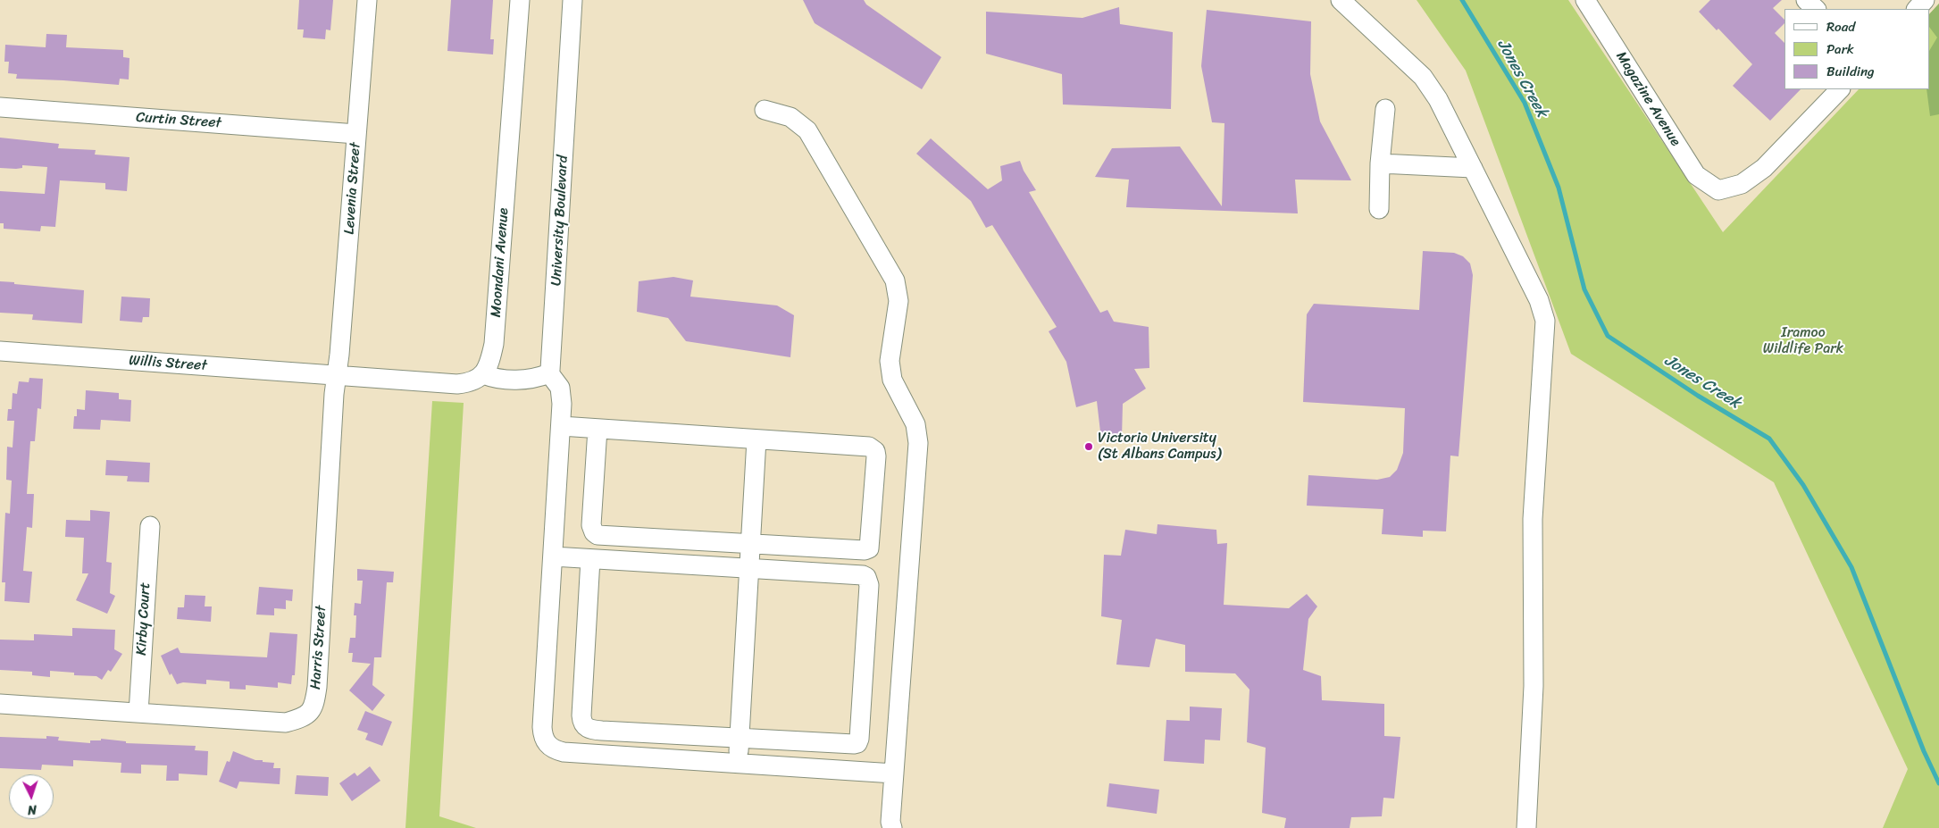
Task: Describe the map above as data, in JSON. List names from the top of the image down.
{
  "streets": {
    "street": [
      "Magazine Avenue",
      "Curtin Street",
      "Levenia Street",
      "University Boulevard",
      "Moondani Avenue",
      "Willis Street",
      "Kirby Court",
      "Harris Street"
    ]
  },
  "crossings": [
    ["Curtin Street", "Levenia Street"],
    ["Levenia Street", "Willis Street"],
    ["Levenia Street", "Harris Street"],
    ["Willis Street", "Harris Street"],
    ["Kirby Court", "Harris Street"]
  ],
  "water": ["Jones Creek"],
  "parks": ["Iramoo Wildlife Park"],
  "places": ["Victoria University (St Albans Campus)"],
  "legend": ["Road", "Park", "Building"],
  "north": "bottom"
}
